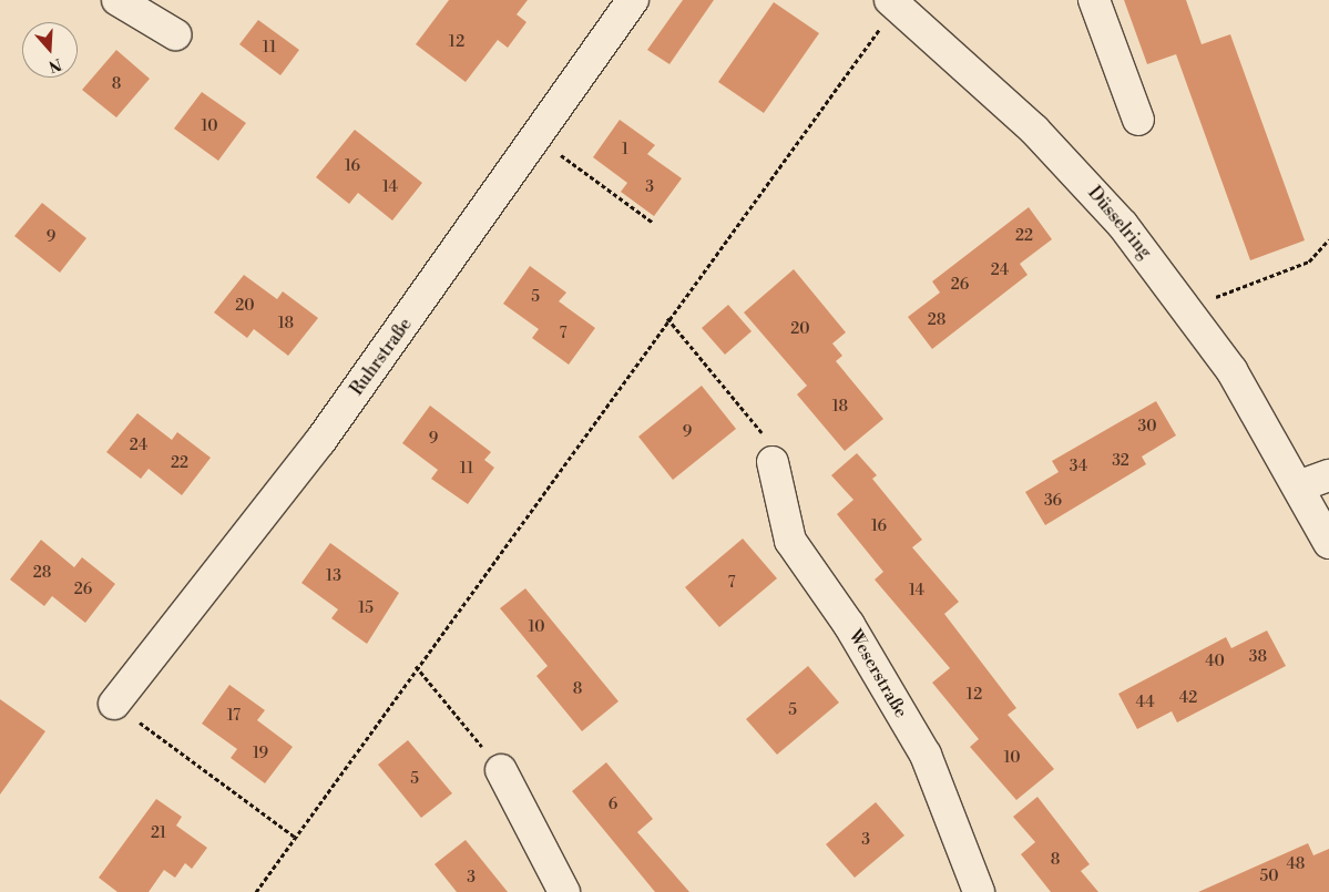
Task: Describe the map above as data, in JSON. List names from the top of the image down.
{
  "streets": {
    "street": ["Düsselring", "Ruhrstraße", "Weserstraße"]
  },
  "house_numbers": [
    "12",
    "11",
    "8",
    "10",
    "1",
    "16",
    "14",
    "3",
    "22",
    "9",
    "24",
    "26",
    "5",
    "20",
    "28",
    "18",
    "20",
    "7",
    "18",
    "30",
    "9",
    "9",
    "24",
    "32",
    "22",
    "34",
    "11",
    "36",
    "16",
    "28",
    "13",
    "7",
    "26",
    "14",
    "15",
    "10",
    "38",
    "40",
    "8",
    "12",
    "42",
    "44",
    "5",
    "17",
    "19",
    "10",
    "5",
    "6",
    "21",
    "3",
    "8",
    "48",
    "50",
    "3"
  ],
  "north": "bottom"
}
